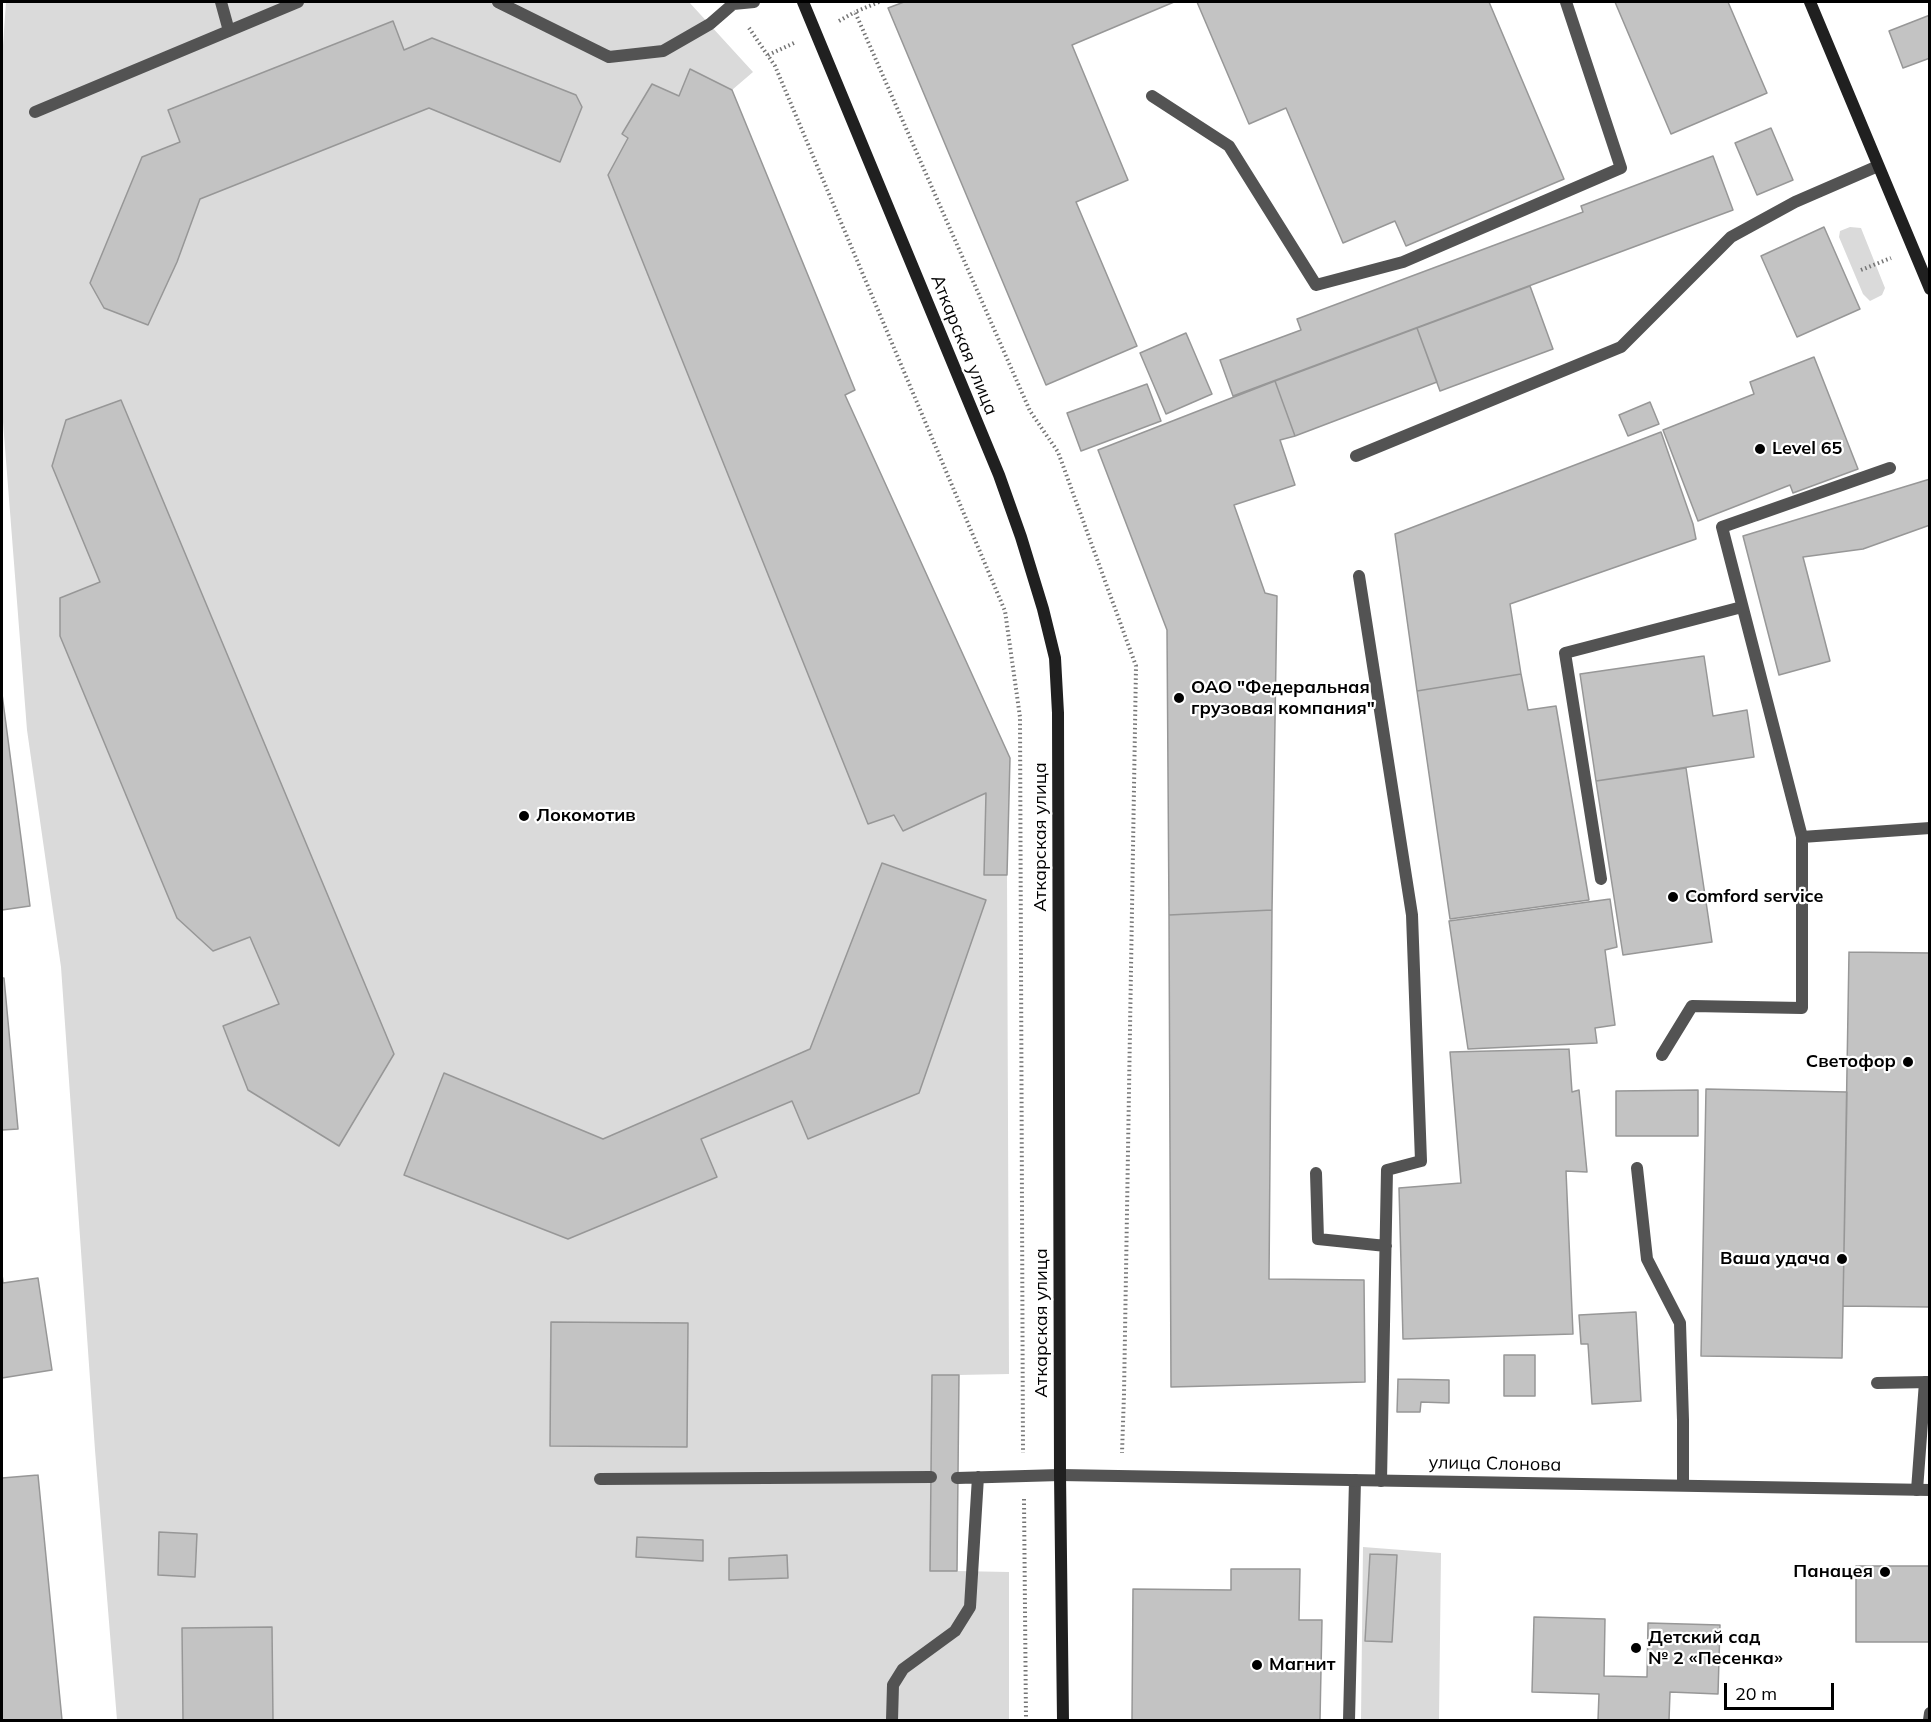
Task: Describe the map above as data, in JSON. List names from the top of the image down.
{
  "streets": {
    "street": ["Аткарская улица", "улица Слонова"]
  },
  "crossings": [
    ["Аткарская улица", "улица Слонова"]
  ],
  "places": [
    "Level 65",
    "ОАО \"Федеральная грузовая компания\"",
    "Локомотив",
    "Comford service",
    "Светофор",
    "Ваша удача",
    "Панацея",
    "Детский сад № 2 «Песенка»",
    "Магнит"
  ],
  "scale_bar": "20 m"
}
